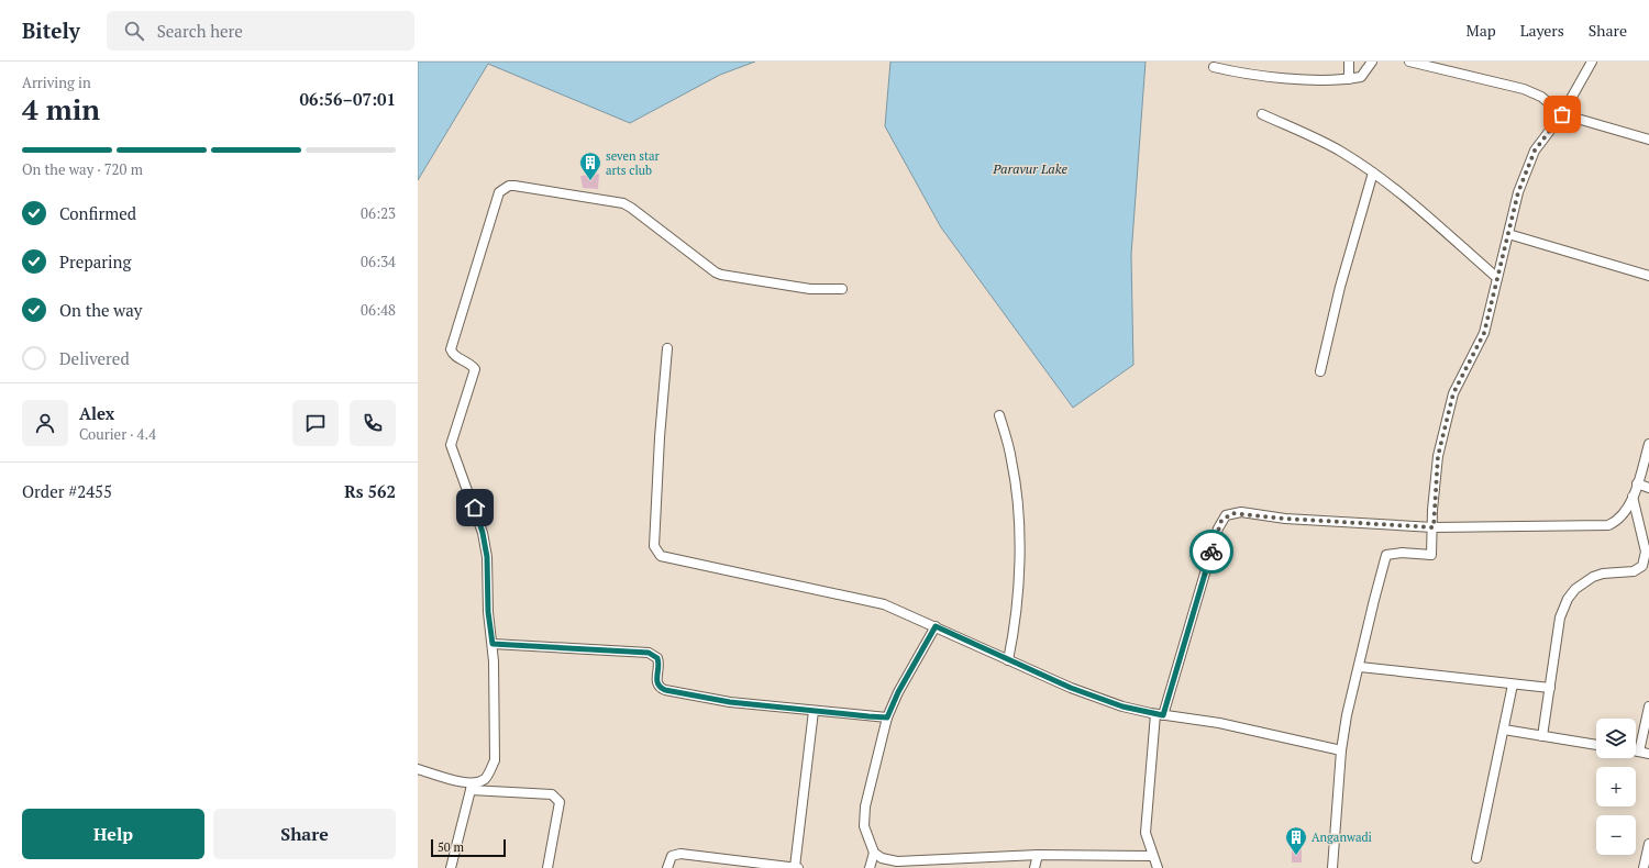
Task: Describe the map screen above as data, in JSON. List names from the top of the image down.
{
  "water": ["Paravur Lake"],
  "places": {
    "building": ["seven star arts club", "Anganwadi"]
  },
  "scale_bar": "50 m",
  "page": {
    "header": "Bitely",
    "search": "Search here",
    "nav": ["Map", "Layers", "Share"],
    "heading": ["4 min", "Arriving in", "06:56–07:01"],
    "panel": [
      "Alex",
      "Courier · 4.4",
      "Order #2455",
      "Rs 562"
    ],
    "bar": "On the way · 720 m",
    "list": [
      ["Confirmed", "06:23"],
      ["Preparing", "06:34"],
      ["On the way", "06:48"],
      "Delivered"
    ],
    "map_buttons": ["+", "−"],
    "buttons": ["Help", "Share"],
    "scale": "50 m"
  }
}
